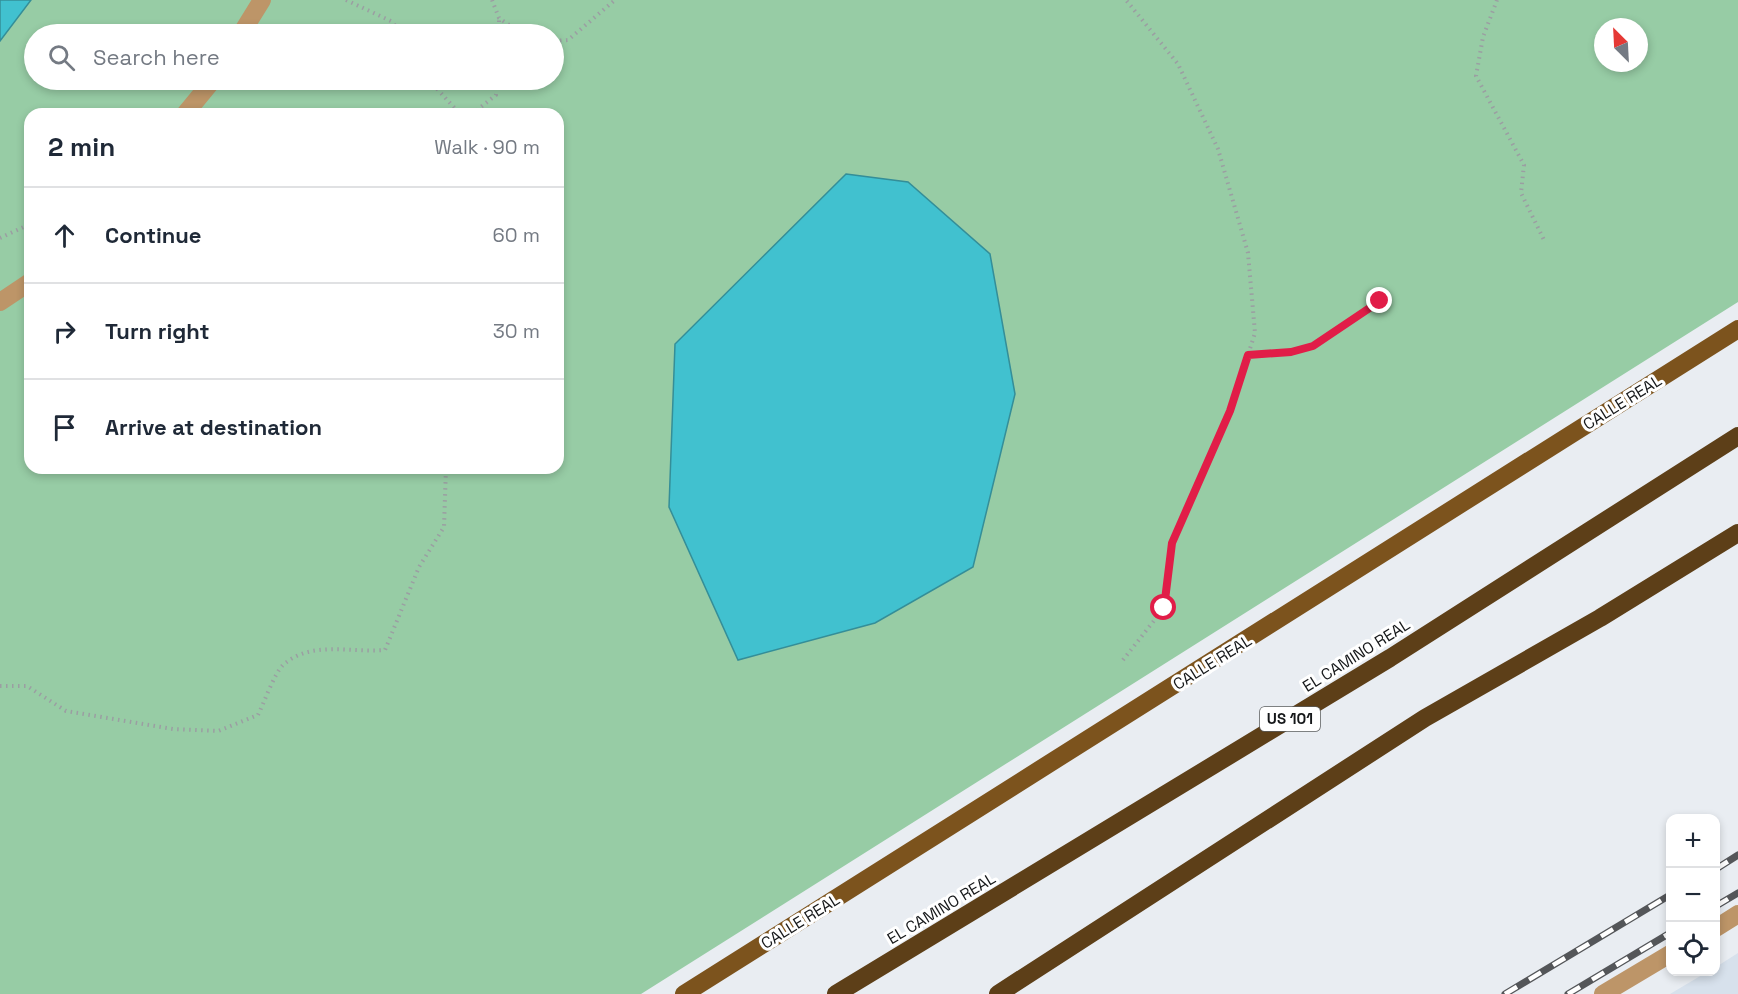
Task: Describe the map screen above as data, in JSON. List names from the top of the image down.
{
  "streets": {
    "highway": ["EL CAMINO REAL", "US 101"],
    "main road": ["CALLE REAL"]
  },
  "north": "top left",
  "page": {
    "search": "Search here",
    "heading": ["2 min", "Walk · 90 m"],
    "list": [
      ["Continue", "60 m"],
      ["Turn right", "30 m"],
      "Arrive at destination"
    ],
    "map_buttons": ["+", "−"]
  }
}
